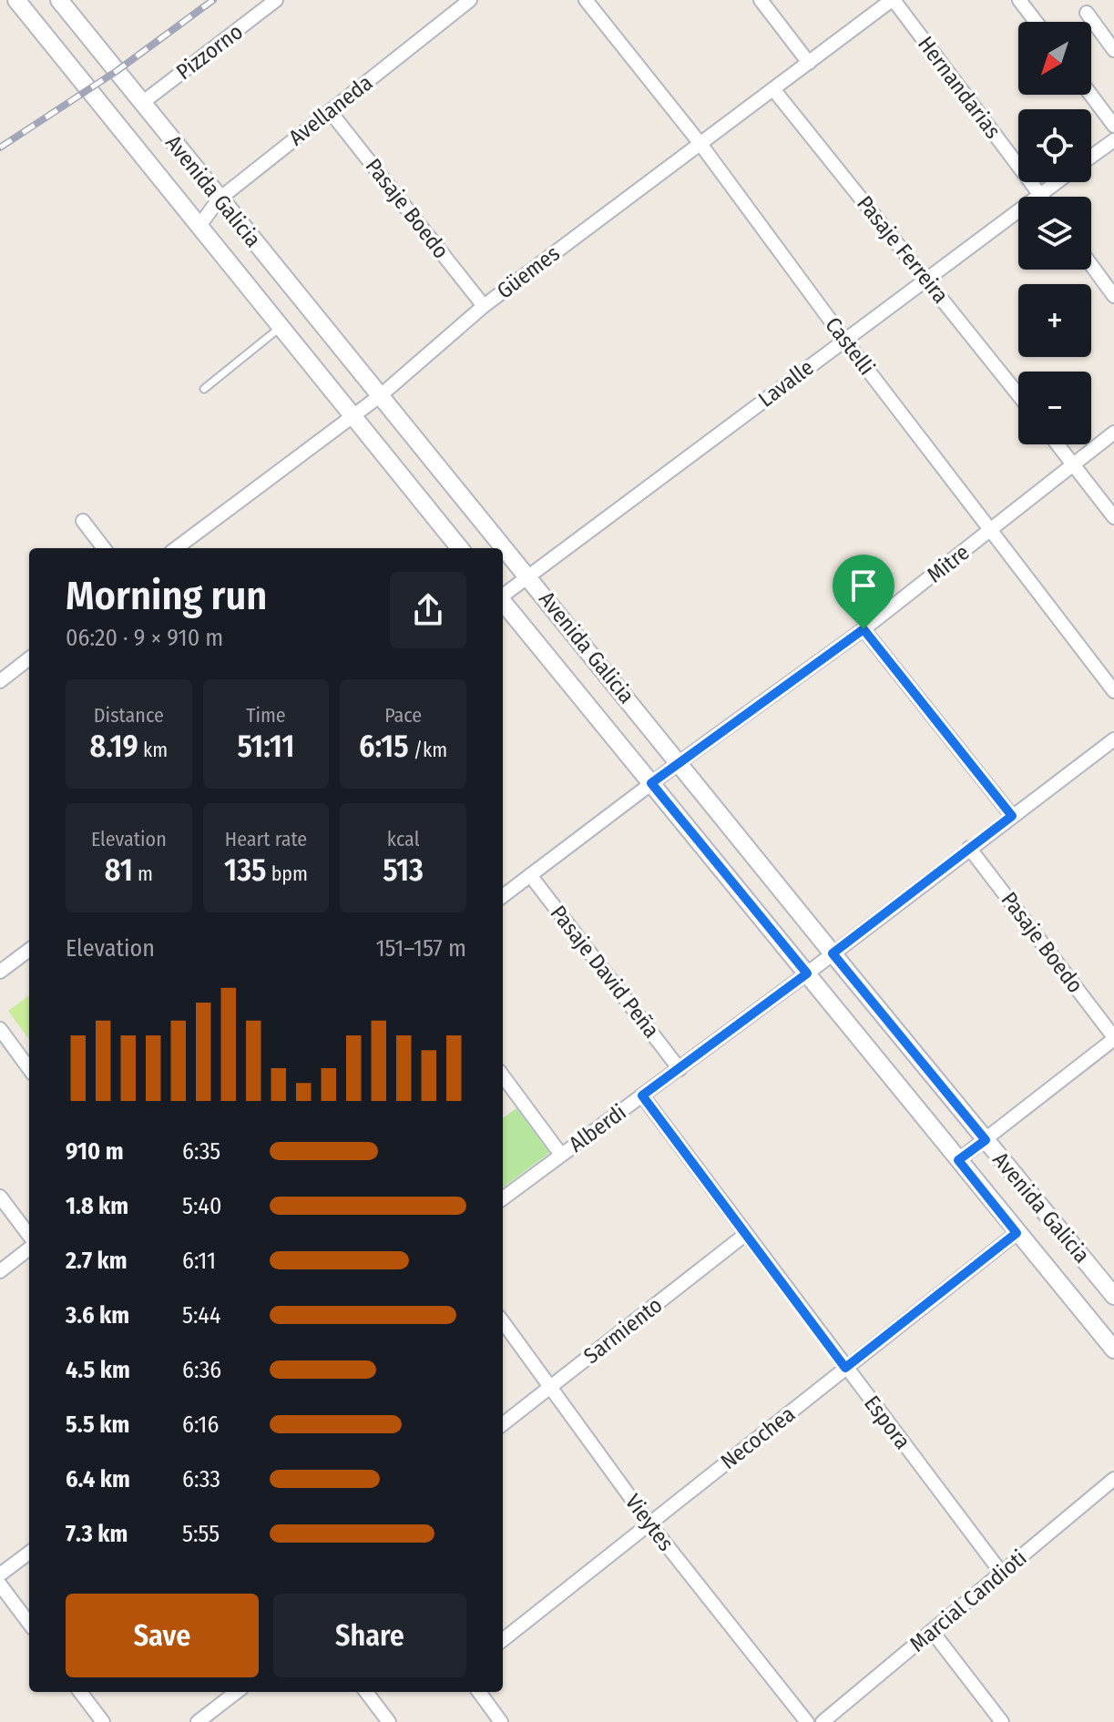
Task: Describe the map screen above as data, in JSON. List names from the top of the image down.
{
  "streets": {
    "main road": ["Avenida Galicia"],
    "street": [
      "Pizzorno",
      "Hernandarias",
      "Avellaneda",
      "Pasaje Boedo",
      "Pasaje Ferreira",
      "Güemes",
      "Castelli",
      "Lavalle",
      "Mitre",
      "Pasaje David Peña",
      "Alberdi",
      "Sarmiento",
      "Espora",
      "Necochea",
      "Vieytes",
      "Marcial Candioti"
    ]
  },
  "crossings": [
    ["Pizzorno", "Avenida Galicia"],
    ["Hernandarias", "Güemes"],
    ["Hernandarias", "Lavalle"],
    ["Avellaneda", "Avenida Galicia"],
    ["Avellaneda", "Pasaje Boedo"],
    ["Avenida Galicia", "Güemes"],
    ["Avenida Galicia", "Lavalle"],
    ["Avenida Galicia", "Mitre"],
    ["Avenida Galicia", "Alberdi"],
    ["Avenida Galicia", "Necochea"],
    ["Pasaje Boedo", "Güemes"],
    ["Pasaje Boedo", "Alberdi"],
    ["Pasaje Ferreira", "Güemes"],
    ["Pasaje Ferreira", "Lavalle"],
    ["Güemes", "Castelli"],
    ["Castelli", "Lavalle"],
    ["Castelli", "Mitre"],
    ["Mitre", "Pasaje David Peña"],
    ["Pasaje David Peña", "Alberdi"],
    ["Alberdi", "Espora"],
    ["Sarmiento", "Espora"],
    ["Sarmiento", "Vieytes"],
    ["Espora", "Necochea"],
    ["Espora", "Marcial Candioti"],
    ["Necochea", "Vieytes"]
  ],
  "north": "bottom left",
  "page": {
    "map_buttons": ["+", "−"],
    "heading": ["Morning run", "06:20 · 9 × 910 m"],
    "stats": [
      ["Distance", "8.19 km"],
      ["Time", "51:11"],
      ["Pace", "6:15 /km"],
      ["Elevation", "81 m"],
      ["Heart rate", "135 bpm"],
      ["kcal", "513"]
    ],
    "chart": ["Elevation", "151–157 m"],
    "list": [
      {
        "name": "910 m",
        "note": "6:35"
      },
      {
        "name": "1.8 km",
        "note": "5:40"
      },
      {
        "name": "2.7 km",
        "note": "6:11"
      },
      {
        "name": "3.6 km",
        "note": "5:44"
      },
      {
        "name": "4.5 km",
        "note": "6:36"
      },
      {
        "name": "5.5 km",
        "note": "6:16"
      },
      {
        "name": "6.4 km",
        "note": "6:33"
      },
      {
        "name": "7.3 km",
        "note": "5:55"
      }
    ],
    "buttons": ["Save", "Share"]
  }
}
